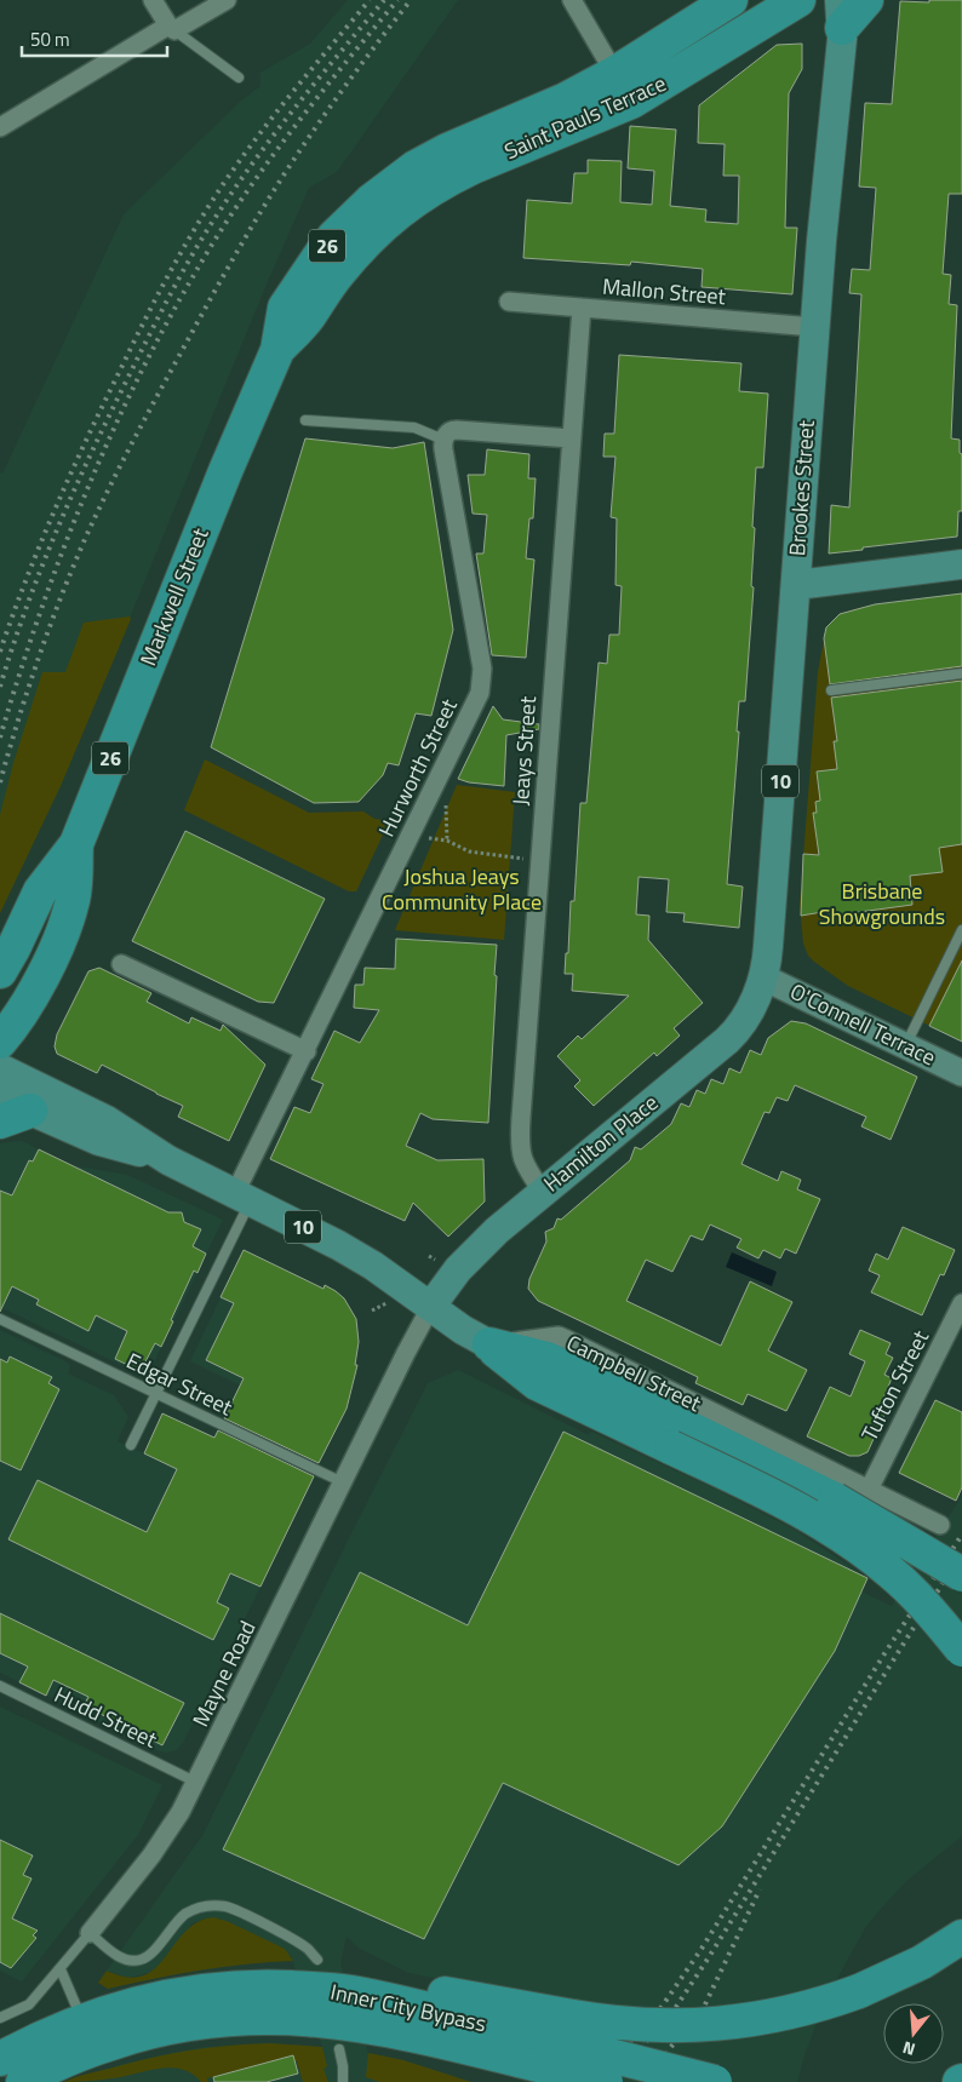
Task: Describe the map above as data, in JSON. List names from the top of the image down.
{
  "streets": {
    "highway": [
      "Saint Pauls Terrace",
      "26",
      "Markwell Street",
      "Inner City Bypass"
    ],
    "main road": [
      "Brookes Street",
      "10",
      "O'Connell Terrace",
      "Hamilton Place"
    ],
    "street": [
      "Mallon Street",
      "Jeays Street",
      "Hurworth Street",
      "Campbell Street",
      "Tufton Street",
      "Mayne Road"
    ],
    "lane": ["Edgar Street", "Hudd Street"]
  },
  "crossings": [
    ["Saint Pauls Terrace", "Markwell Street"],
    ["Mallon Street", "Brookes Street"],
    ["Mallon Street", "Jeays Street"],
    ["Brookes Street", "O'Connell Terrace"],
    ["Brookes Street", "Hamilton Place"],
    ["Jeays Street", "Hamilton Place"],
    ["Hurworth Street", "10"],
    ["10", "Hamilton Place"],
    ["10", "Mayne Road"],
    ["O'Connell Terrace", "Hamilton Place"],
    ["Hamilton Place", "Mayne Road"],
    ["Campbell Street", "Tufton Street"],
    ["Edgar Street", "Mayne Road"],
    ["Mayne Road", "Hudd Street"]
  ],
  "parks": ["Joshua Jeays Community Place", "Brisbane Showgrounds"],
  "scale_bar": "50 m",
  "north": "bottom"
}
